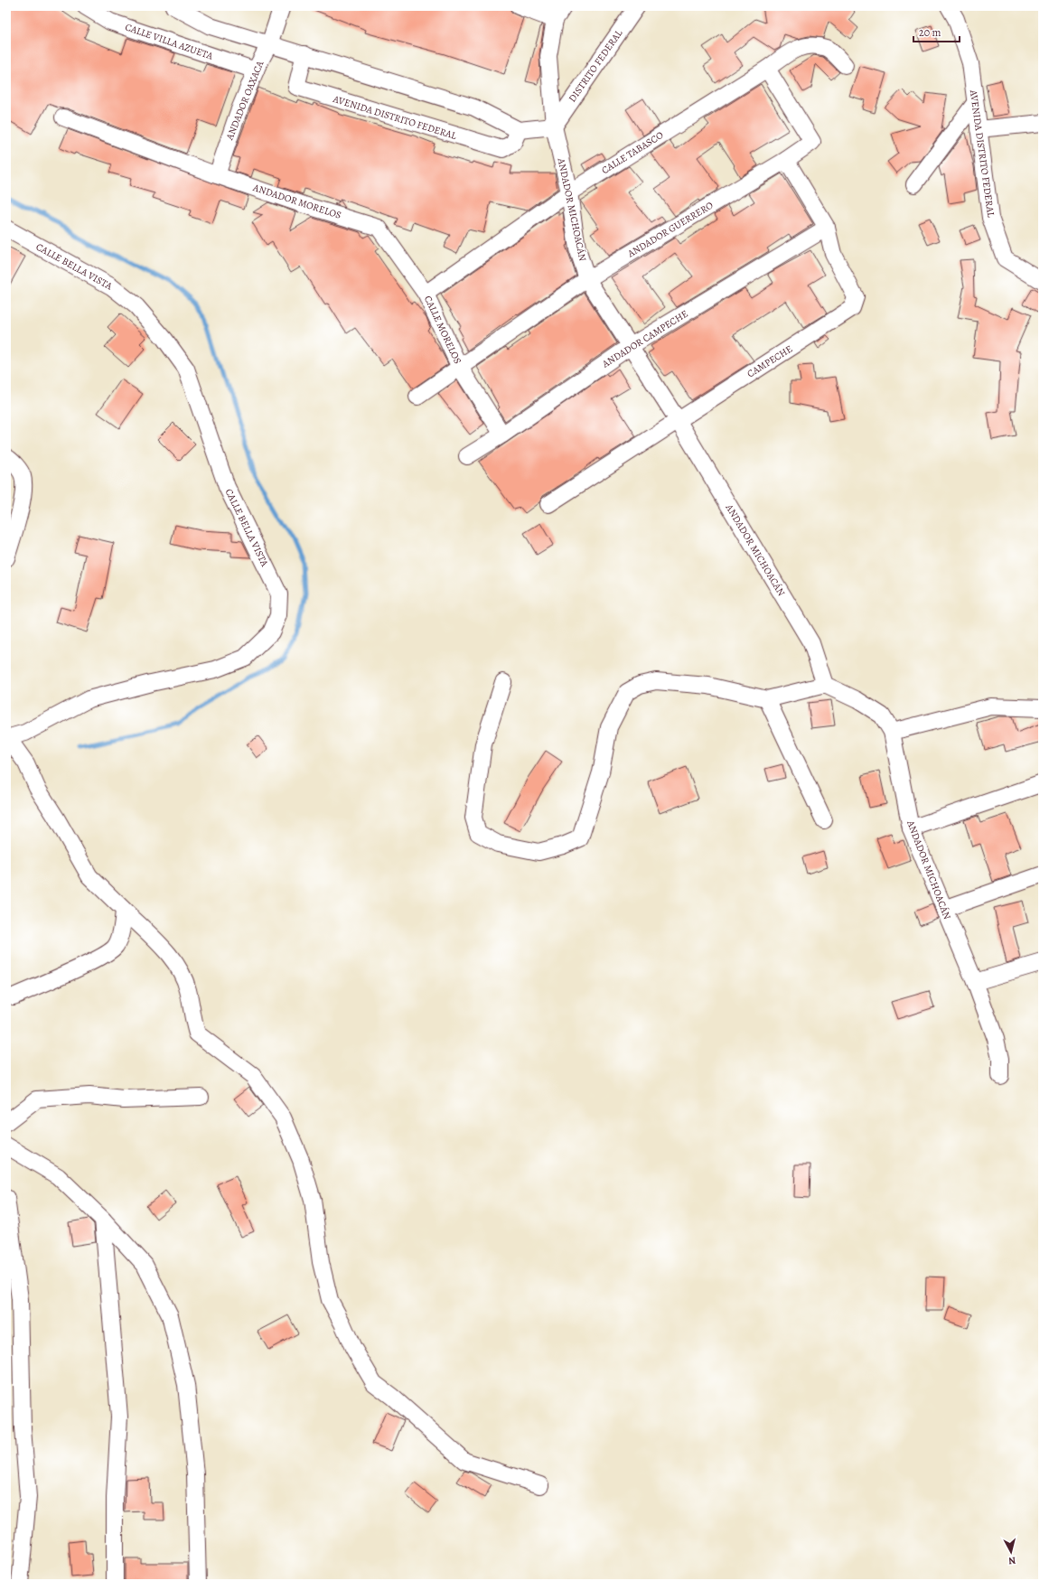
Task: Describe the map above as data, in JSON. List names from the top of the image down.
{
  "streets": {
    "street": [
      "CALLE VILLA AZUETA",
      "DISTRITO FEDERAL",
      "ANDADOR OAXACA",
      "AVENIDA DISTRITO FEDERAL",
      "CALLE TABASCO",
      "ANDADOR MORELOS",
      "ANDADOR MICHOACÁN",
      "ANDADOR GUERRERO",
      "CALLE BELLA VISTA",
      "CALLE MORELOS",
      "ANDADOR CAMPECHE",
      "CAMPECHE"
    ]
  },
  "crossings": [
    ["CALLE VILLA AZUETA", "ANDADOR OAXACA"],
    ["DISTRITO FEDERAL", "ANDADOR MICHOACÁN"],
    ["ANDADOR OAXACA", "ANDADOR MORELOS"],
    ["CALLE TABASCO", "ANDADOR MICHOACÁN"],
    ["CALLE TABASCO", "ANDADOR GUERRERO"],
    ["CALLE TABASCO", "CALLE MORELOS"],
    ["ANDADOR MORELOS", "CALLE MORELOS"],
    ["ANDADOR MICHOACÁN", "ANDADOR GUERRERO"],
    ["ANDADOR MICHOACÁN", "ANDADOR CAMPECHE"],
    ["ANDADOR MICHOACÁN", "CAMPECHE"],
    ["ANDADOR GUERRERO", "CALLE MORELOS"],
    ["ANDADOR GUERRERO", "CAMPECHE"],
    ["CALLE MORELOS", "ANDADOR CAMPECHE"],
    ["ANDADOR CAMPECHE", "CAMPECHE"]
  ],
  "scale_bar": "20 m",
  "north": "bottom"
}
